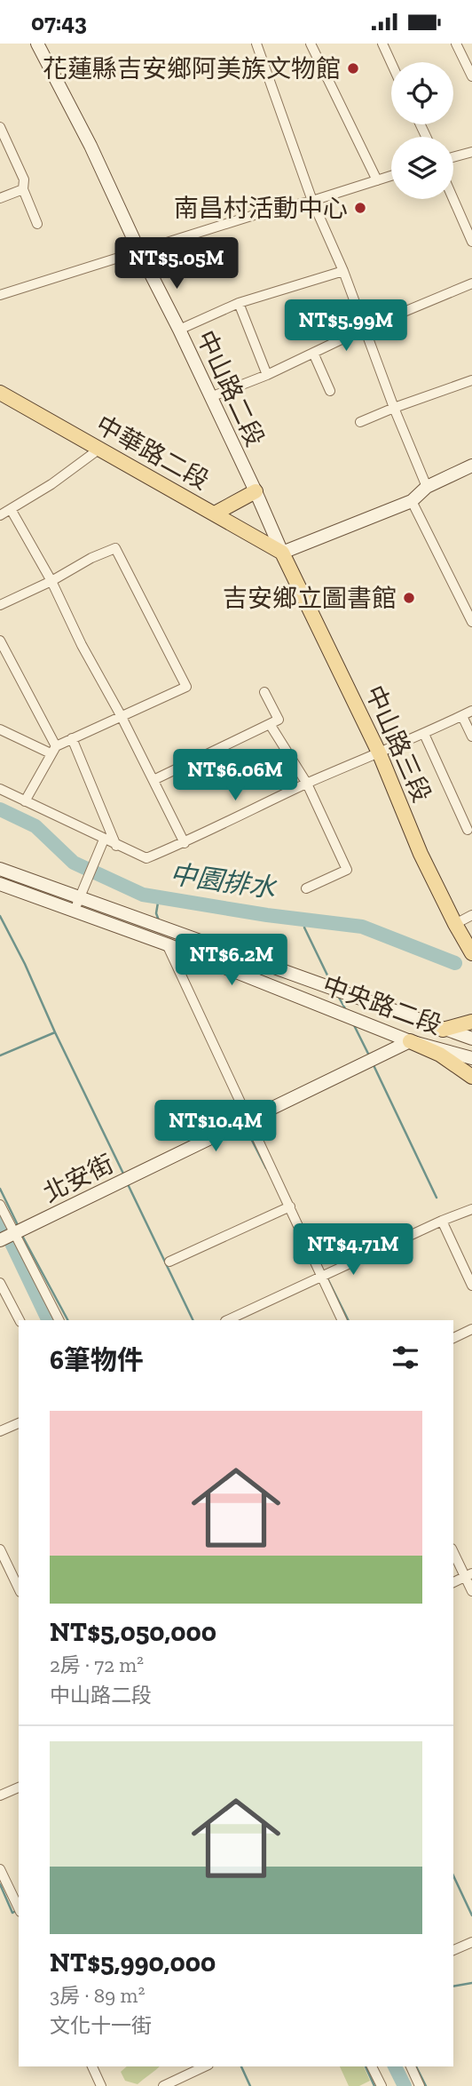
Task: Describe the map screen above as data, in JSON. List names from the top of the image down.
{
  "streets": {
    "main road": ["中華路二段", "中山路三段"],
    "street": ["中山路二段", "中央路二段", "北安街"]
  },
  "crossings": [
    ["中山路二段", "中華路二段"],
    ["中山路二段", "中山路三段"],
    ["中華路二段", "中山路三段"],
    ["中央路二段", "北安街"]
  ],
  "water": ["中園排水"],
  "places": ["花蓮縣吉安鄉阿美族文物館", "南昌村活動中心", "吉安鄉立圖書館"],
  "page": {
    "status": "07:43",
    "price": [
      "NT$5.05M",
      "NT$5.99M",
      "NT$6.06M",
      "NT$6.2M",
      "NT$10.4M",
      "NT$4.71M"
    ],
    "heading": "6筆物件",
    "list": [
      {
        "name": "NT$5,050,000",
        "note": "2房 · 72 m² · 中山路二段"
      },
      {
        "name": "NT$5,990,000",
        "note": "3房 · 89 m² · 文化十一街"
      }
    ]
  }
}
